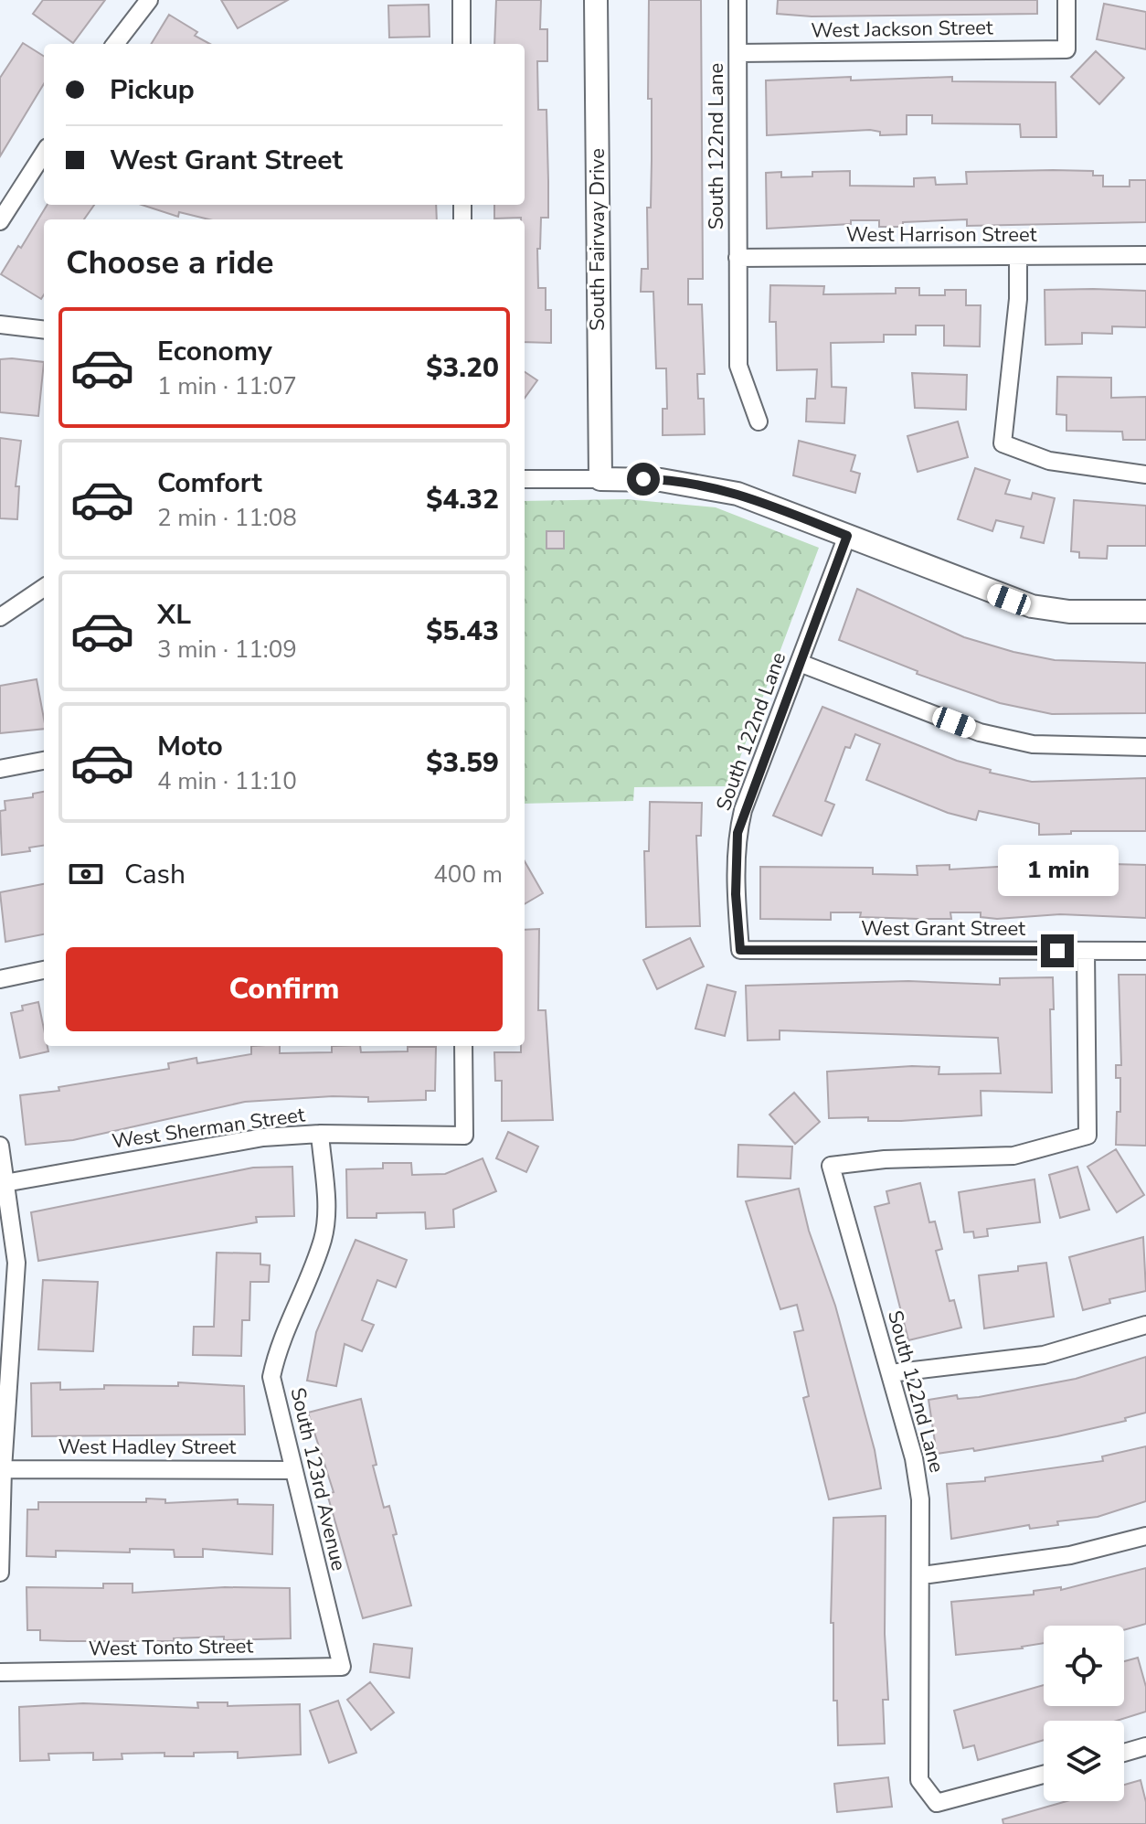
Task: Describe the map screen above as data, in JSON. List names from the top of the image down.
{
  "streets": {
    "street": [
      "West Jackson Street",
      "South 122nd Lane",
      "West Harrison Street",
      "South Fairway Drive",
      "West Grant Street",
      "West Sherman Street",
      "West Hadley Street",
      "South 123rd Avenue",
      "West Tonto Street"
    ]
  },
  "crossings": [
    ["West Jackson Street", "South 122nd Lane"],
    ["South 122nd Lane", "West Harrison Street"],
    ["South 122nd Lane", "West Grant Street"],
    ["West Sherman Street", "South 123rd Avenue"],
    ["West Hadley Street", "South 123rd Avenue"],
    ["South 123rd Avenue", "West Tonto Street"]
  ],
  "page": {
    "banner": ["Pickup", "West Grant Street"],
    "heading": "Choose a ride",
    "list": [
      {
        "name": "Economy",
        "note": "1 min · 11:07",
        "value": "$3.20"
      },
      {
        "name": "Comfort",
        "note": "2 min · 11:08",
        "value": "$4.32"
      },
      {
        "name": "XL",
        "note": "3 min · 11:09",
        "value": "$5.43"
      },
      {
        "name": "Moto",
        "note": "4 min · 11:10",
        "value": "$3.59"
      }
    ],
    "pay": ["Cash", "400 m"],
    "bubble": "1 min",
    "buttons": "Confirm"
  }
}
